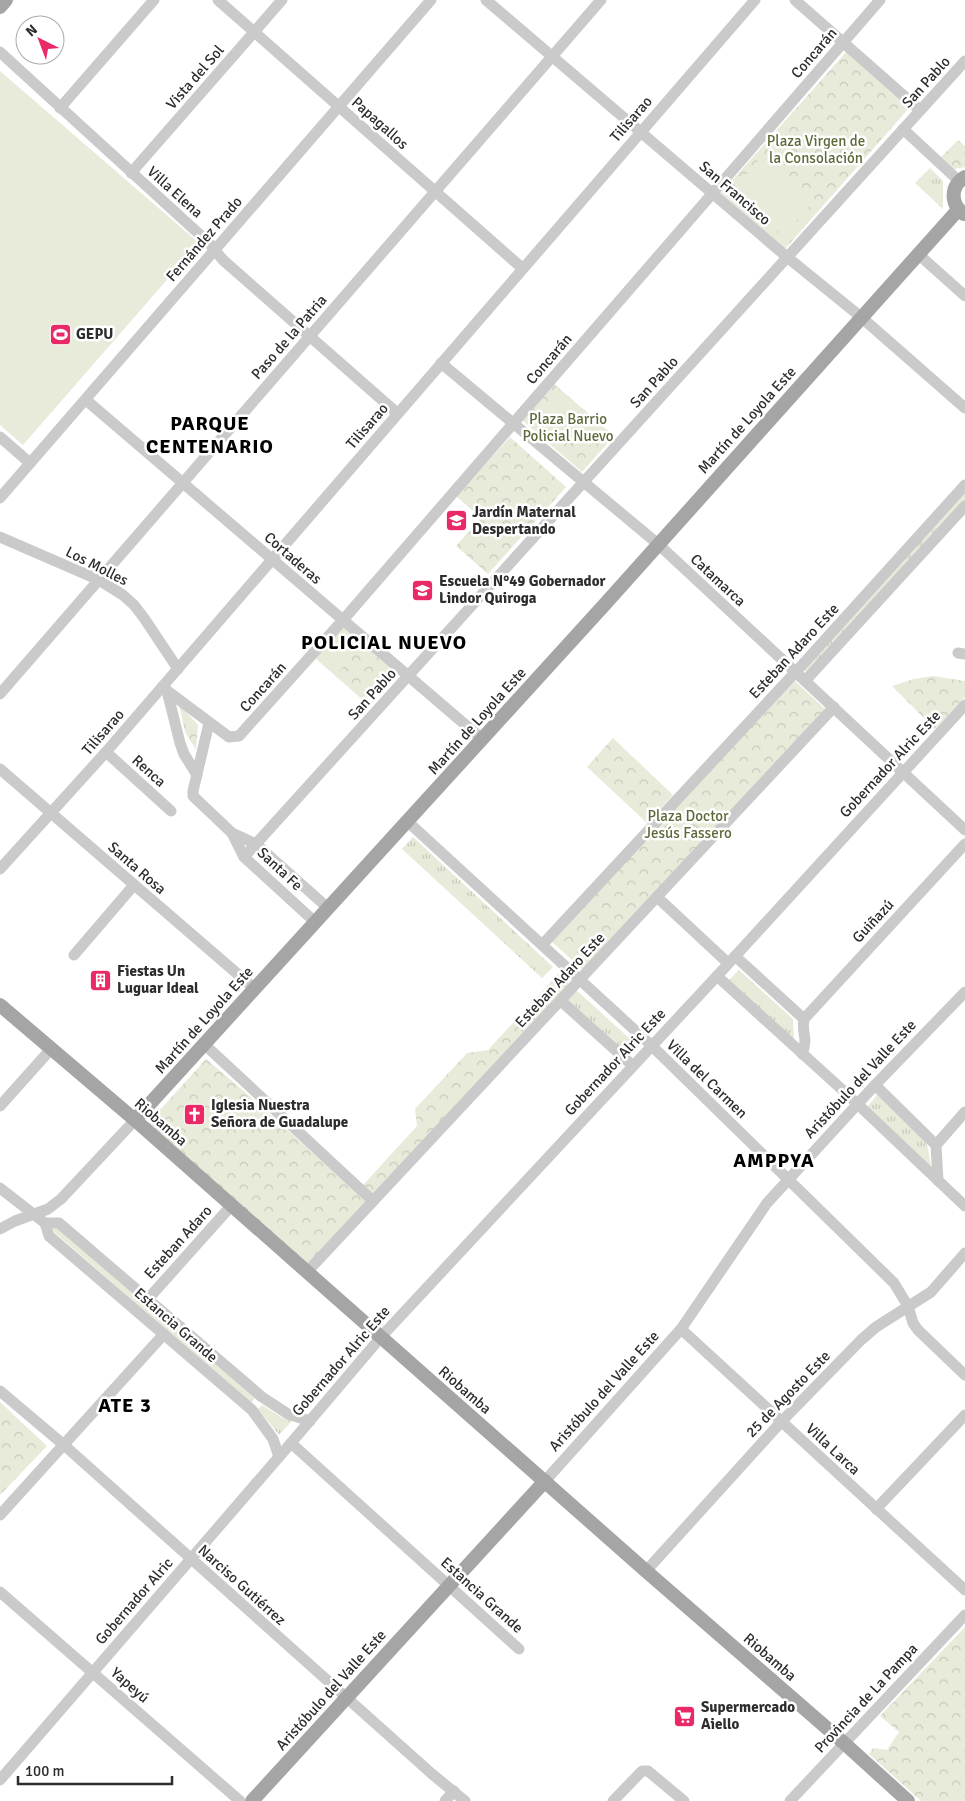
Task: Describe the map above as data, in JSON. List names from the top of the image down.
{
  "streets": {
    "main road": ["Martín de Loyola Este", "Aristóbulo del Valle Este", "Riobamba"],
    "street": [
      "Concarán",
      "Vista del Sol",
      "San Pablo",
      "Tilisarao",
      "Papagallos",
      "Villa Elena",
      "San Francisco",
      "Fernández Prado",
      "Paso de la Patria",
      "Cortaderas",
      "Los Molles",
      "Catamarca",
      "Esteban Adaro Este",
      "Gobernador Alric Este",
      "Renca",
      "Santa Rosa",
      "Santa Fe",
      "Guiñazú",
      "Villa del Carmen",
      "Esteban Adaro",
      "Estancia Grande",
      "25 de Agosto Este",
      "Villa Larca",
      "Narciso Gutiérrez",
      "Gobernador Alric",
      "Yapeyú",
      "Provincia de La Pampa"
    ]
  },
  "crossings": [
    ["Concarán", "San Francisco"],
    ["Concarán", "Cortaderas"],
    ["Concarán", "Catamarca"],
    ["Concarán", "Santa Fe"],
    ["Vista del Sol", "Papagallos"],
    ["Vista del Sol", "Villa Elena"],
    ["San Pablo", "San Francisco"],
    ["San Pablo", "Cortaderas"],
    ["San Pablo", "Catamarca"],
    ["San Pablo", "Santa Fe"],
    ["Tilisarao", "Papagallos"],
    ["Tilisarao", "Villa Elena"],
    ["Tilisarao", "San Francisco"],
    ["Tilisarao", "Cortaderas"],
    ["Tilisarao", "Los Molles"],
    ["Tilisarao", "Catamarca"],
    ["Tilisarao", "Renca"],
    ["Tilisarao", "Santa Rosa"],
    ["Papagallos", "Fernández Prado"],
    ["Papagallos", "Paso de la Patria"],
    ["Villa Elena", "Fernández Prado"],
    ["Villa Elena", "Paso de la Patria"],
    ["San Francisco", "Paso de la Patria"],
    ["San Francisco", "Martín de Loyola Este"],
    ["Fernández Prado", "Cortaderas"],
    ["Paso de la Patria", "Cortaderas"],
    ["Paso de la Patria", "Los Molles"],
    ["Martín de Loyola Este", "Cortaderas"],
    ["Martín de Loyola Este", "Catamarca"],
    ["Martín de Loyola Este", "Santa Rosa"],
    ["Martín de Loyola Este", "Santa Fe"],
    ["Martín de Loyola Este", "Villa del Carmen"],
    ["Martín de Loyola Este", "Riobamba"],
    ["Martín de Loyola Este", "Estancia Grande"],
    ["Catamarca", "Esteban Adaro Este"],
    ["Catamarca", "Gobernador Alric Este"],
    ["Esteban Adaro Este", "Villa del Carmen"],
    ["Esteban Adaro Este", "Riobamba"],
    ["Gobernador Alric Este", "Villa del Carmen"],
    ["Gobernador Alric Este", "Riobamba"],
    ["Gobernador Alric Este", "Estancia Grande"],
    ["Gobernador Alric Este", "Gobernador Alric"],
    ["Villa del Carmen", "Aristóbulo del Valle Este"],
    ["Villa del Carmen", "25 de Agosto Este"],
    ["Aristóbulo del Valle Este", "Riobamba"],
    ["Aristóbulo del Valle Este", "Estancia Grande"],
    ["Aristóbulo del Valle Este", "Villa Larca"],
    ["Aristóbulo del Valle Este", "Narciso Gutiérrez"],
    ["Riobamba", "Esteban Adaro"],
    ["Riobamba", "25 de Agosto Este"],
    ["Riobamba", "Provincia de La Pampa"],
    ["Esteban Adaro", "Estancia Grande"],
    ["Estancia Grande", "Gobernador Alric"],
    ["25 de Agosto Este", "Villa Larca"],
    ["Narciso Gutiérrez", "Gobernador Alric"],
    ["Gobernador Alric", "Yapeyú"]
  ],
  "districts": [
    "PARQUE CENTENARIO",
    "POLICIAL NUEVO",
    "AMPPYA",
    "ATE 3"
  ],
  "parks": ["Plaza Virgen de la Consolación", "Plaza Barrio Policial Nuevo", "Plaza Doctor Jesús Fassero"],
  "places": {
    "sports": ["GEPU"],
    "school or university": ["Jardín Maternal Despertando", "Escuela N°49 Gobernador Lindor Quiroga"],
    "building": ["Fiestas Un Luguar Ideal"],
    "church": ["Iglesia Nuestra Señora de Guadalupe"],
    "supermarket": ["Supermercado Aiello"]
  },
  "scale_bar": "100 m",
  "north": "top left"
}
